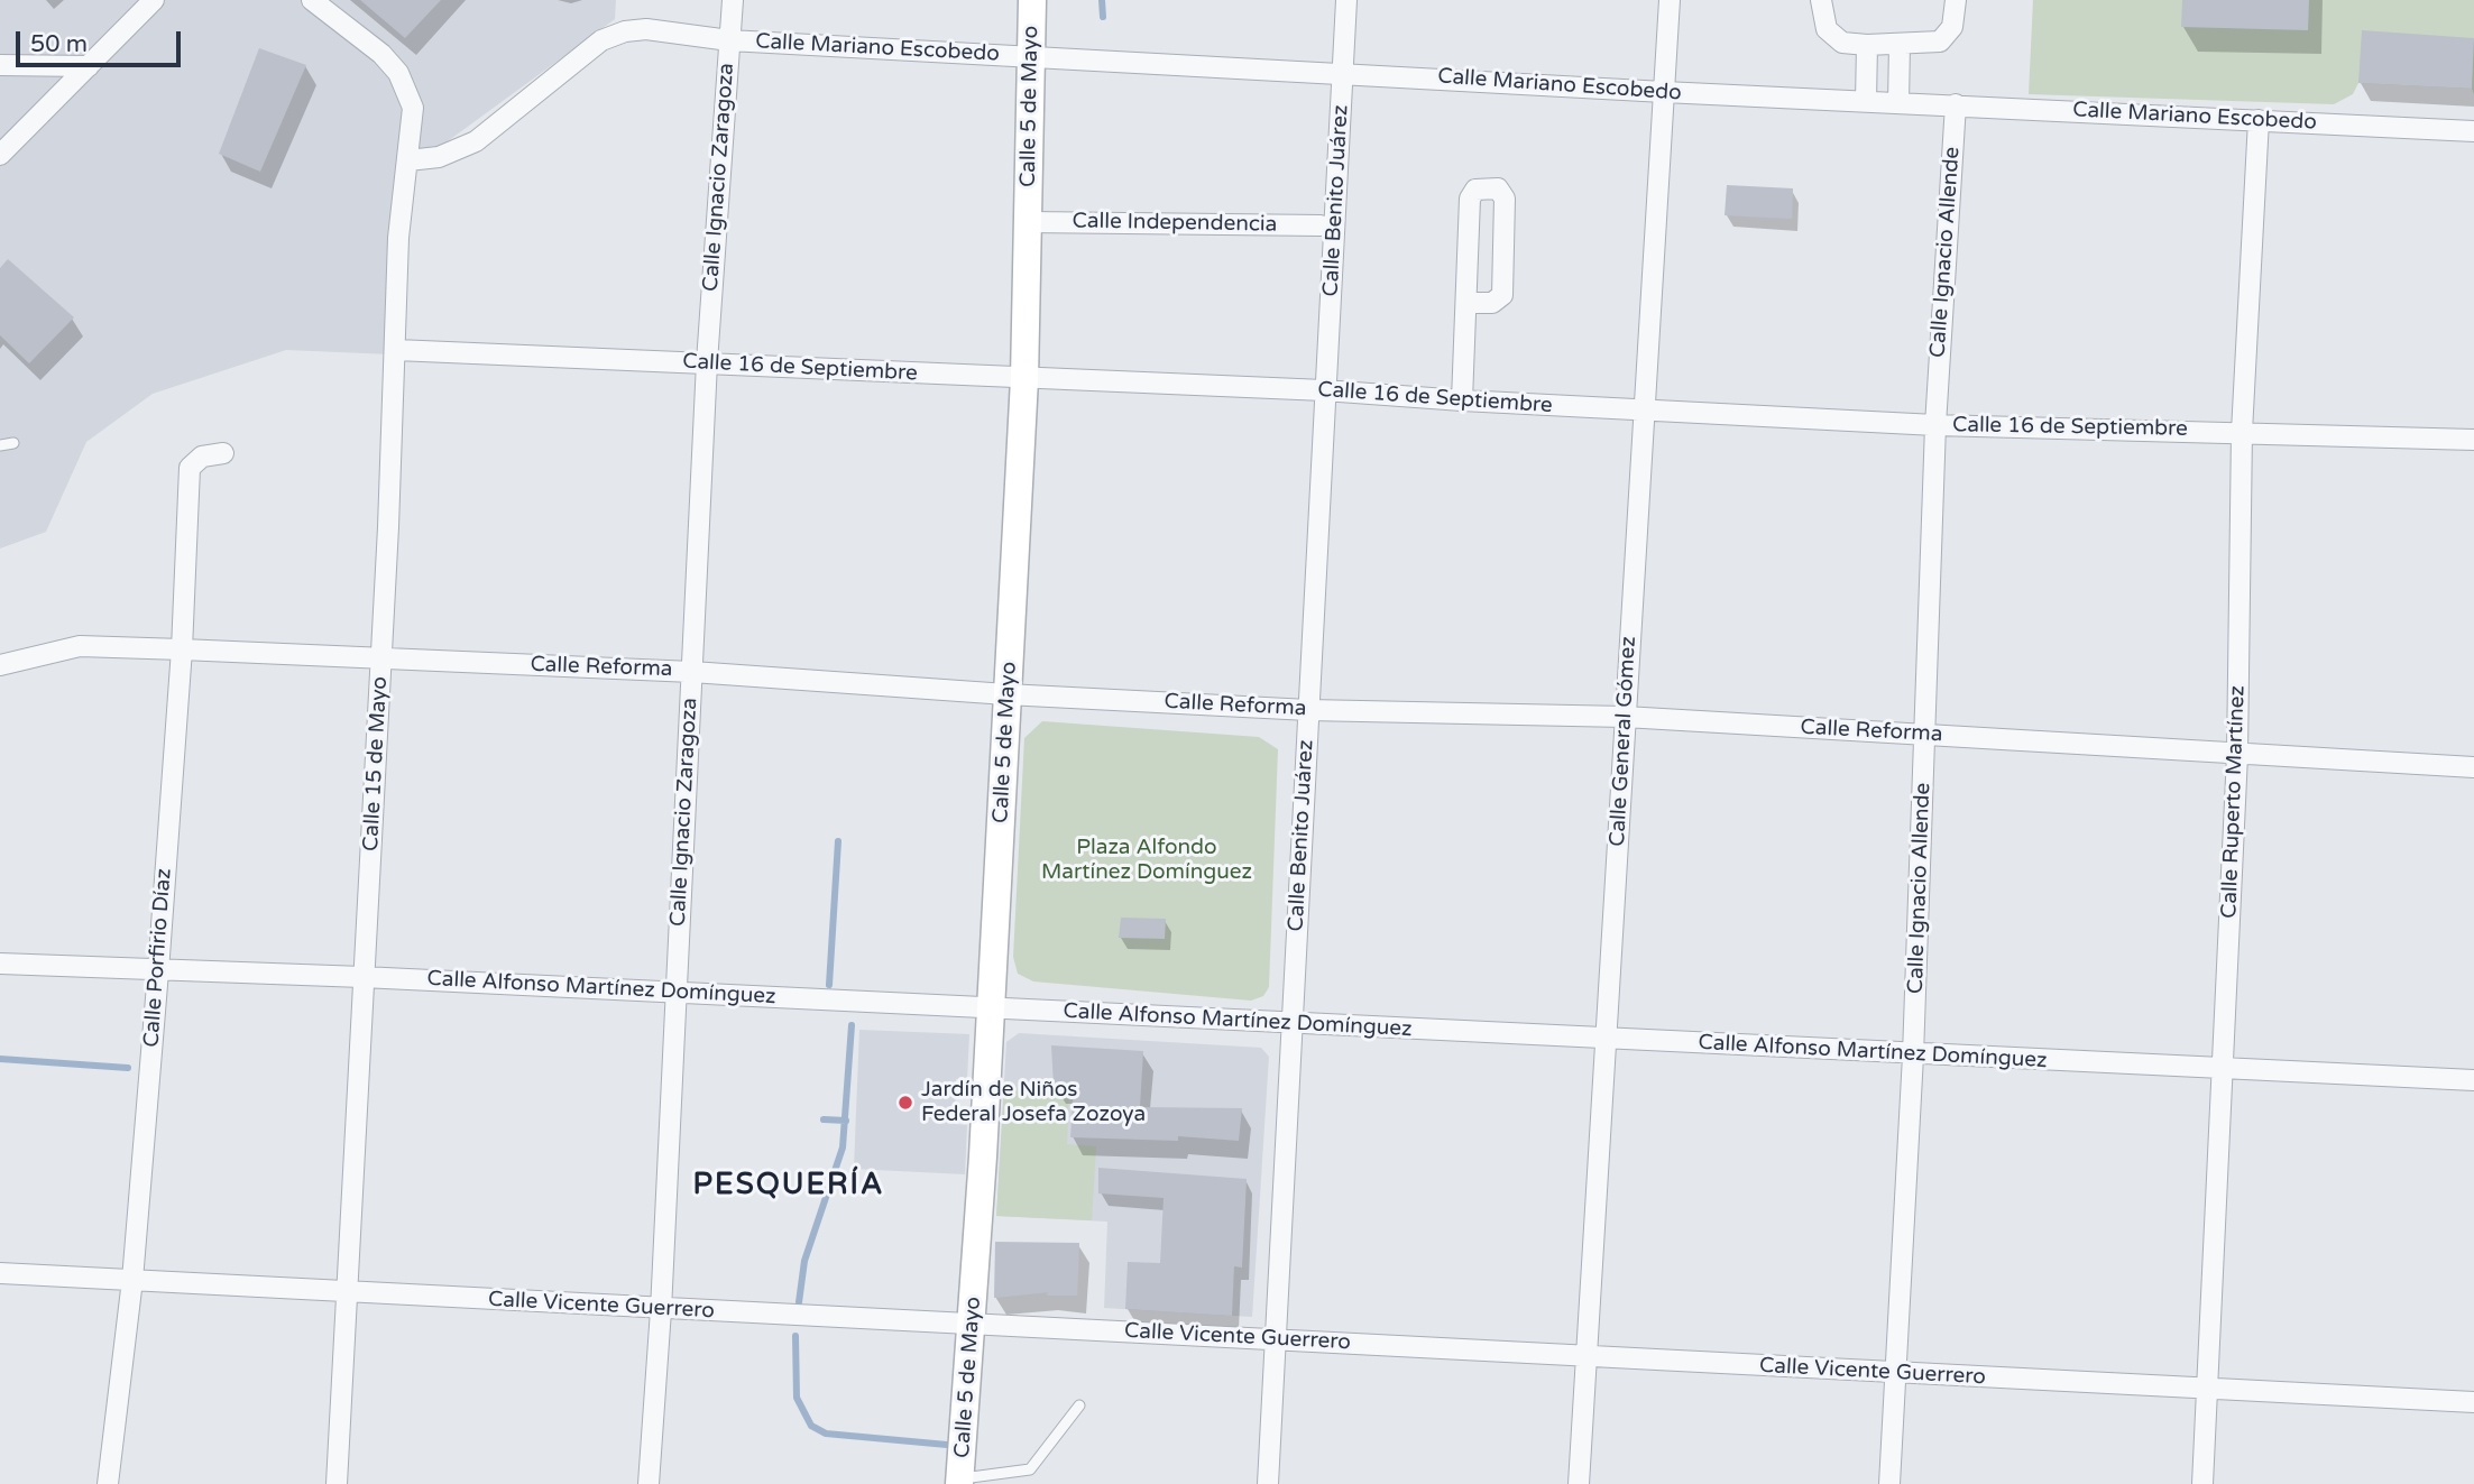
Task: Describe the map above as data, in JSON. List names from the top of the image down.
{
  "streets": {
    "street": [
      "Calle Mariano Escobedo",
      "Calle 5 de Mayo",
      "Calle Ignacio Zaragoza",
      "Calle Benito Juárez",
      "Calle Independencia",
      "Calle Ignacio Allende",
      "Calle 16 de Septiembre",
      "Calle Reforma",
      "Calle General Gómez",
      "Calle 15 de Mayo",
      "Calle Ruperto Martínez",
      "Calle Porfirio Díaz",
      "Calle Alfonso Martínez Domínguez",
      "Calle Vicente Guerrero"
    ]
  },
  "crossings": [
    ["Calle Mariano Escobedo", "Calle 5 de Mayo"],
    ["Calle Mariano Escobedo", "Calle Ignacio Zaragoza"],
    ["Calle Mariano Escobedo", "Calle Benito Juárez"],
    ["Calle Mariano Escobedo", "Calle Ignacio Allende"],
    ["Calle Mariano Escobedo", "Calle General Gómez"],
    ["Calle Mariano Escobedo", "Calle 15 de Mayo"],
    ["Calle Mariano Escobedo", "Calle Ruperto Martínez"],
    ["Calle 5 de Mayo", "Calle Independencia"],
    ["Calle 5 de Mayo", "Calle 16 de Septiembre"],
    ["Calle 5 de Mayo", "Calle Reforma"],
    ["Calle 5 de Mayo", "Calle Alfonso Martínez Domínguez"],
    ["Calle 5 de Mayo", "Calle Vicente Guerrero"],
    ["Calle Ignacio Zaragoza", "Calle 16 de Septiembre"],
    ["Calle Ignacio Zaragoza", "Calle Reforma"],
    ["Calle Ignacio Zaragoza", "Calle Alfonso Martínez Domínguez"],
    ["Calle Ignacio Zaragoza", "Calle Vicente Guerrero"],
    ["Calle Benito Juárez", "Calle 16 de Septiembre"],
    ["Calle Benito Juárez", "Calle Reforma"],
    ["Calle Benito Juárez", "Calle Alfonso Martínez Domínguez"],
    ["Calle Benito Juárez", "Calle Vicente Guerrero"],
    ["Calle Ignacio Allende", "Calle 16 de Septiembre"],
    ["Calle Ignacio Allende", "Calle Reforma"],
    ["Calle Ignacio Allende", "Calle Alfonso Martínez Domínguez"],
    ["Calle Ignacio Allende", "Calle Vicente Guerrero"],
    ["Calle 16 de Septiembre", "Calle General Gómez"],
    ["Calle 16 de Septiembre", "Calle 15 de Mayo"],
    ["Calle 16 de Septiembre", "Calle Ruperto Martínez"],
    ["Calle Reforma", "Calle General Gómez"],
    ["Calle Reforma", "Calle 15 de Mayo"],
    ["Calle Reforma", "Calle Ruperto Martínez"],
    ["Calle Reforma", "Calle Porfirio Díaz"],
    ["Calle General Gómez", "Calle Alfonso Martínez Domínguez"],
    ["Calle General Gómez", "Calle Vicente Guerrero"],
    ["Calle 15 de Mayo", "Calle Alfonso Martínez Domínguez"],
    ["Calle 15 de Mayo", "Calle Vicente Guerrero"],
    ["Calle Ruperto Martínez", "Calle Alfonso Martínez Domínguez"],
    ["Calle Ruperto Martínez", "Calle Vicente Guerrero"],
    ["Calle Porfirio Díaz", "Calle Alfonso Martínez Domínguez"],
    ["Calle Porfirio Díaz", "Calle Vicente Guerrero"]
  ],
  "districts": ["PESQUERÍA"],
  "parks": ["Plaza Alfondo Martínez Domínguez"],
  "places": ["Jardín de Niños Federal Josefa Zozoya"],
  "scale_bar": "50 m"
}
